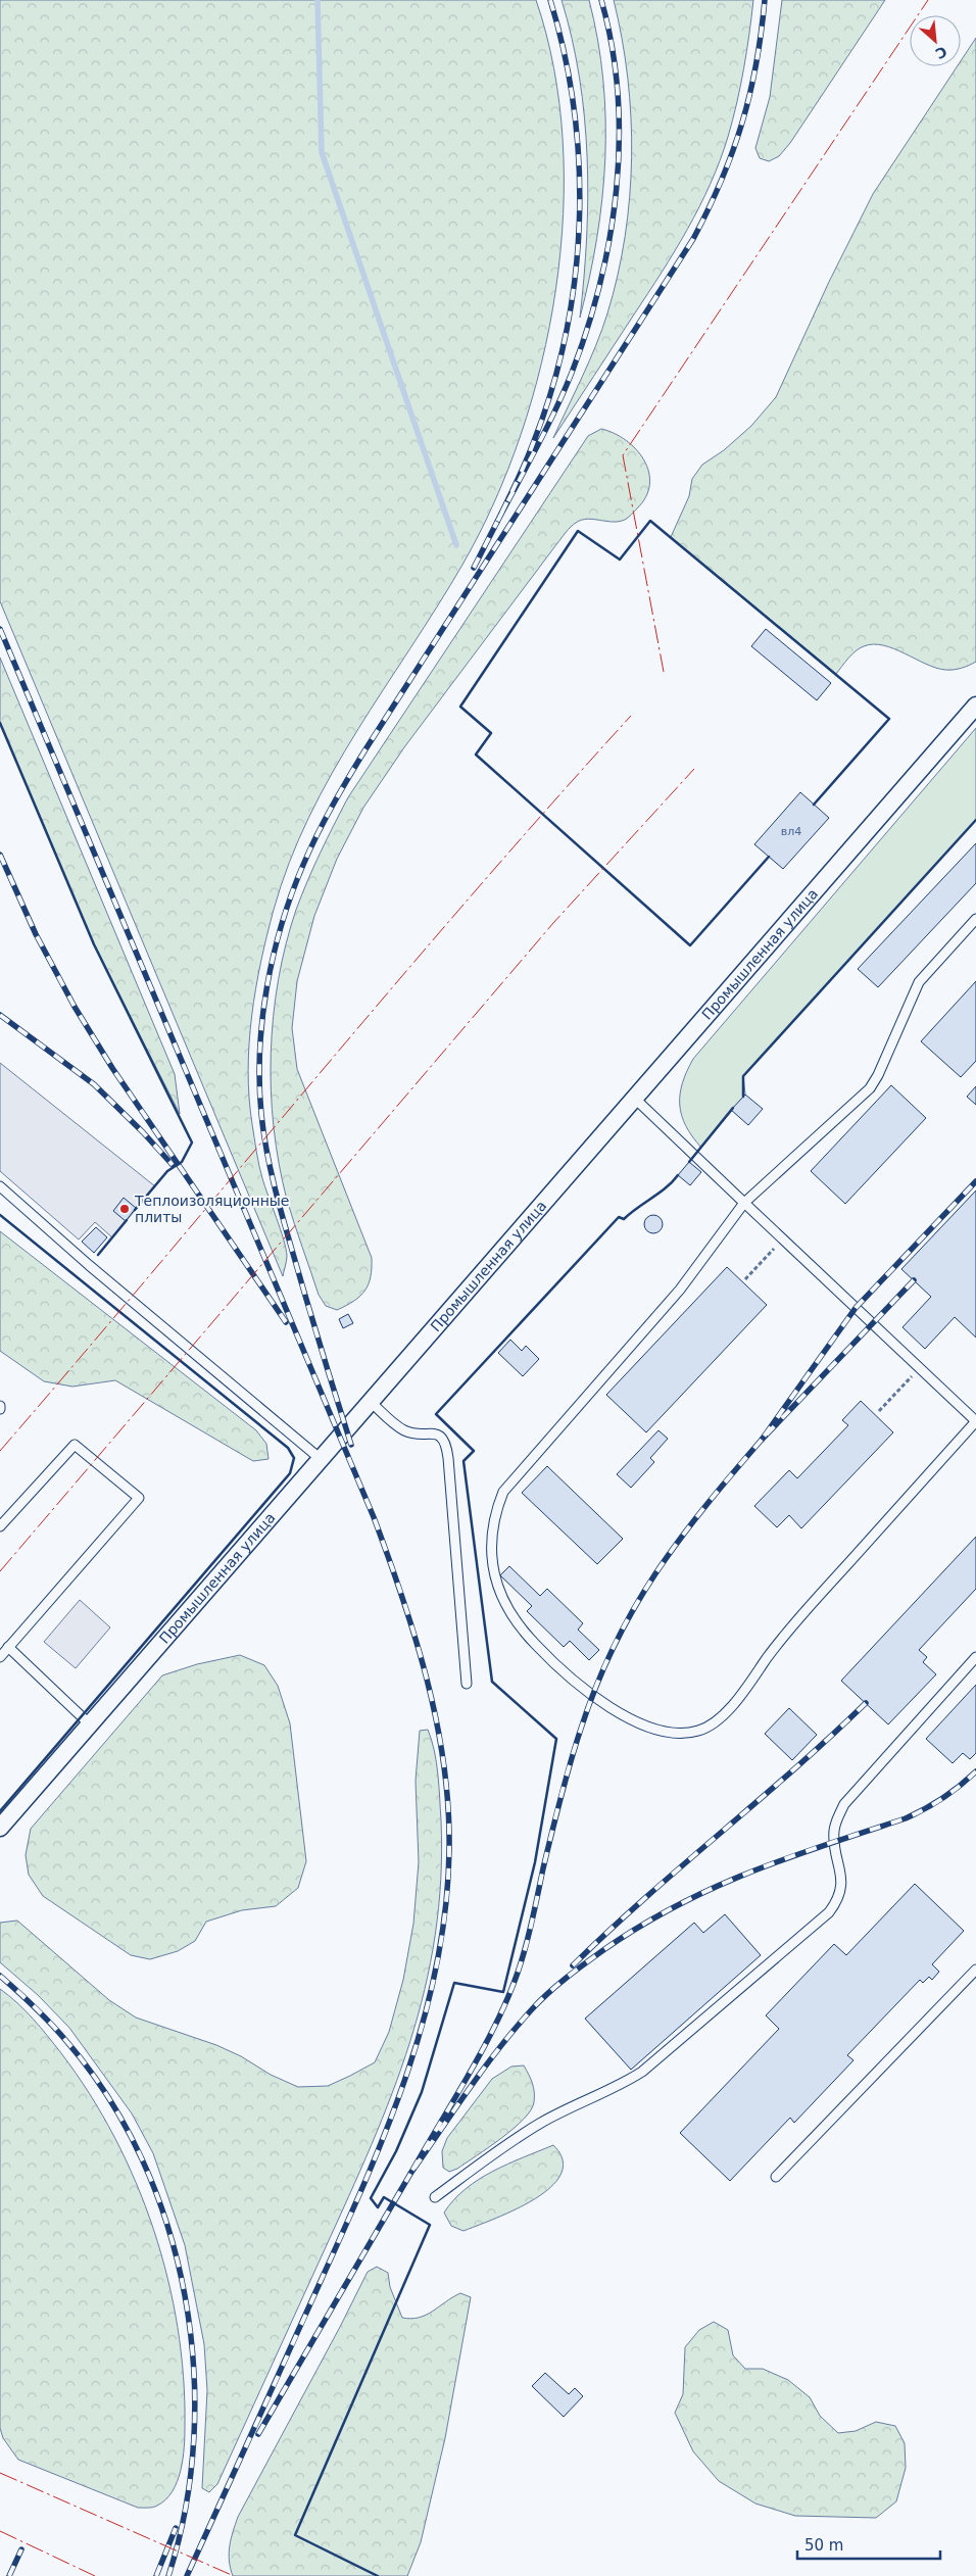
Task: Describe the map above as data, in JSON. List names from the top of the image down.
{
  "streets": {
    "street": ["Промышленная улица"]
  },
  "places": ["Теплоизоляционные плиты"],
  "house_numbers": ["вл4"],
  "scale_bar": "50 m",
  "north": "bottom right"
}
